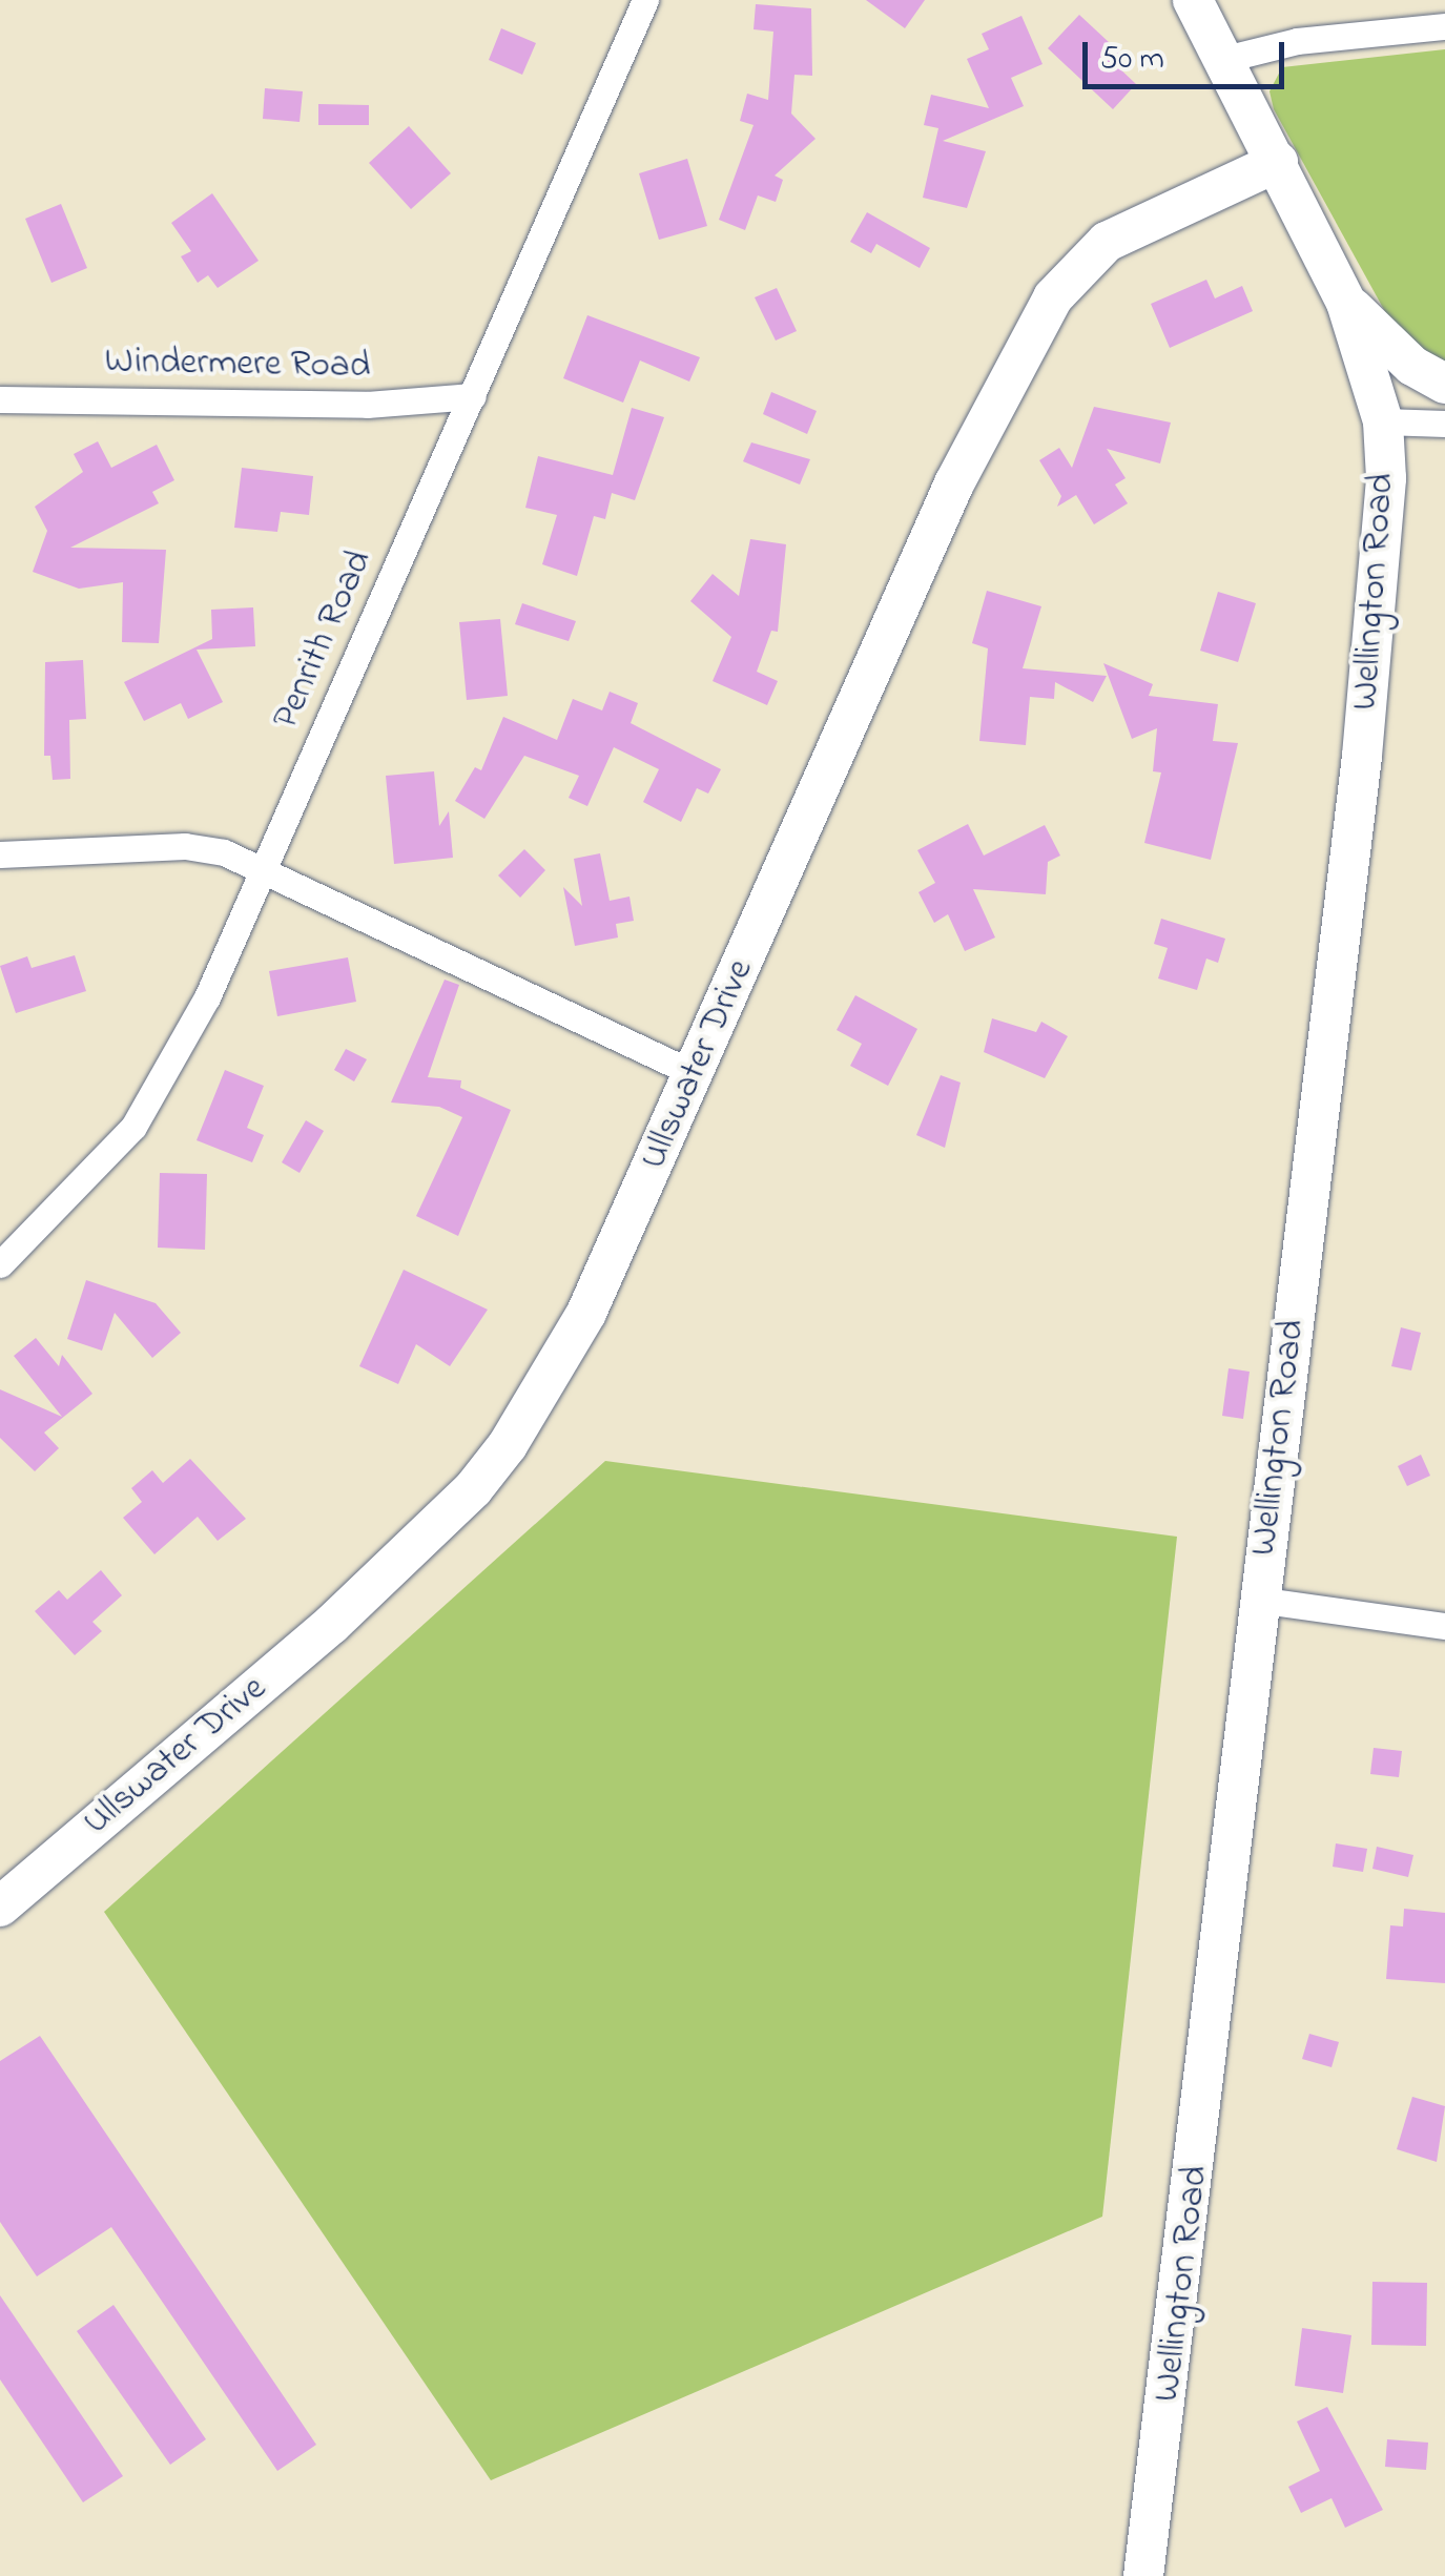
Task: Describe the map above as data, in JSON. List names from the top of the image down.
{
  "streets": {
    "main road": ["Wellington Road", "Ullswater Drive"],
    "street": ["Windermere Road", "Penrith Road"]
  },
  "crossings": [
    ["Windermere Road", "Penrith Road"]
  ],
  "scale_bar": "50 m"
}
